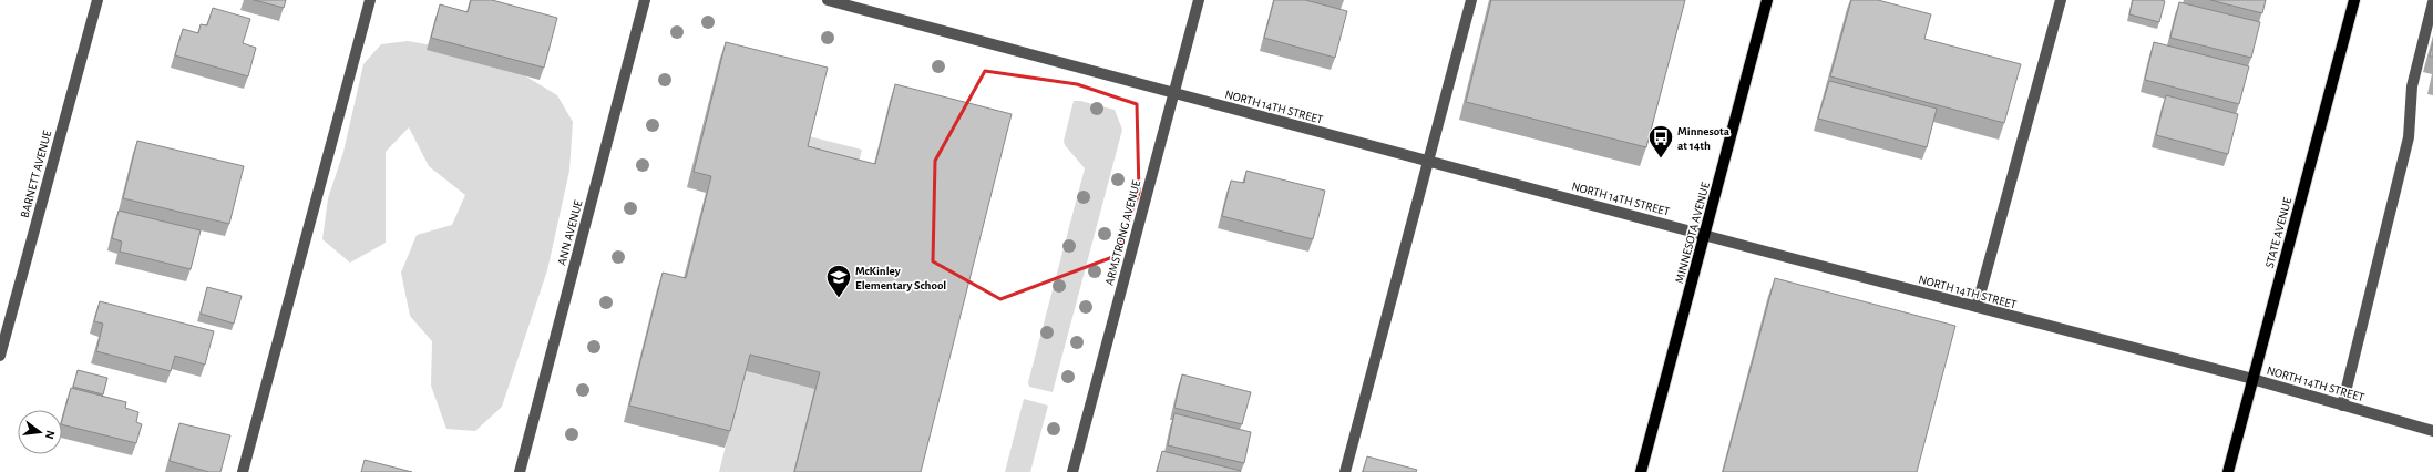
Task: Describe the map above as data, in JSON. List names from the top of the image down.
{
  "streets": {
    "main road": ["MINNESOTA AVENUE", "STATE AVENUE"],
    "street": [
      "NORTH 14TH STREET",
      "BARNETT AVENUE",
      "ANN AVENUE",
      "ARMSTRONG AVENUE"
    ]
  },
  "crossings": [
    ["NORTH 14TH STREET", "ARMSTRONG AVENUE"],
    ["NORTH 14TH STREET", "MINNESOTA AVENUE"],
    ["NORTH 14TH STREET", "STATE AVENUE"]
  ],
  "places": {
    "bus stop": ["Minnesota at 14th"],
    "school or university": ["McKinley Elementary School"]
  },
  "north": "right"
}
